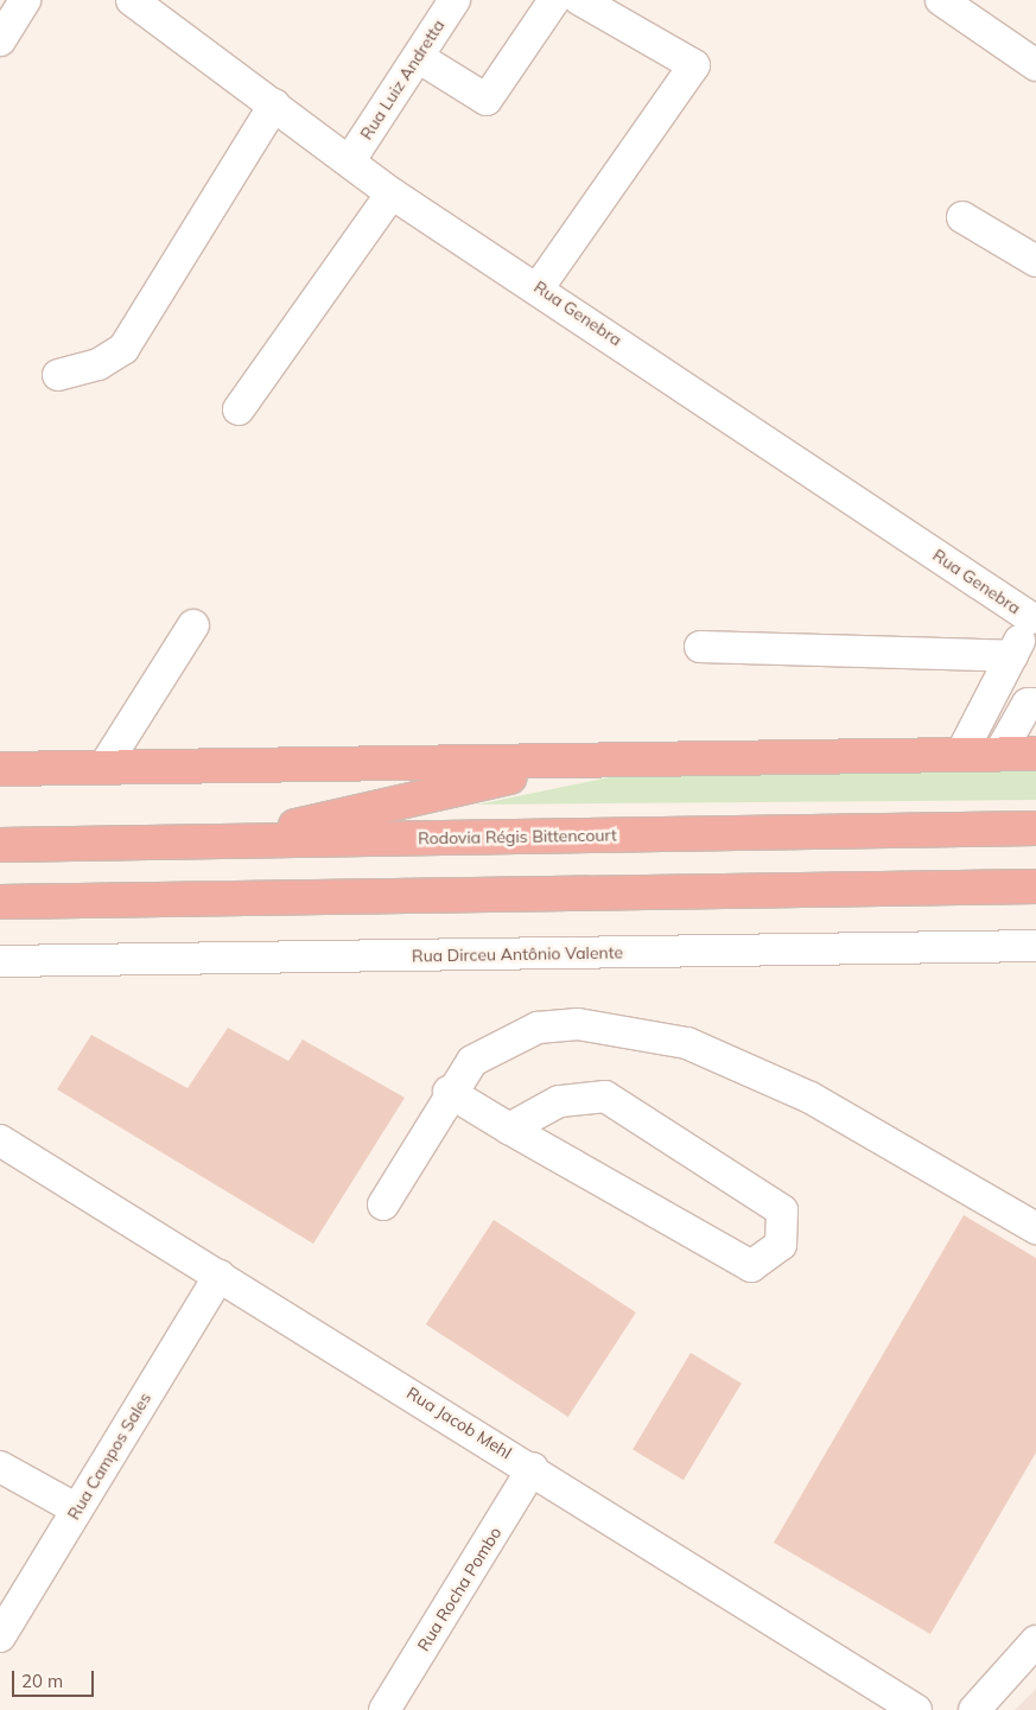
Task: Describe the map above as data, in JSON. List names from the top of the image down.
{
  "streets": {
    "highway": ["Rodovia Régis Bittencourt"],
    "street": [
      "Rua Luiz Andretta",
      "Rua Genebra",
      "Rua Dirceu Antônio Valente",
      "Rua Jacob Mehl",
      "Rua Campos Sales",
      "Rua Rocha Pombo"
    ]
  },
  "crossings": [
    ["Rua Luiz Andretta", "Rua Genebra"],
    ["Rua Jacob Mehl", "Rua Campos Sales"],
    ["Rua Jacob Mehl", "Rua Rocha Pombo"]
  ],
  "scale_bar": "20 m"
}
